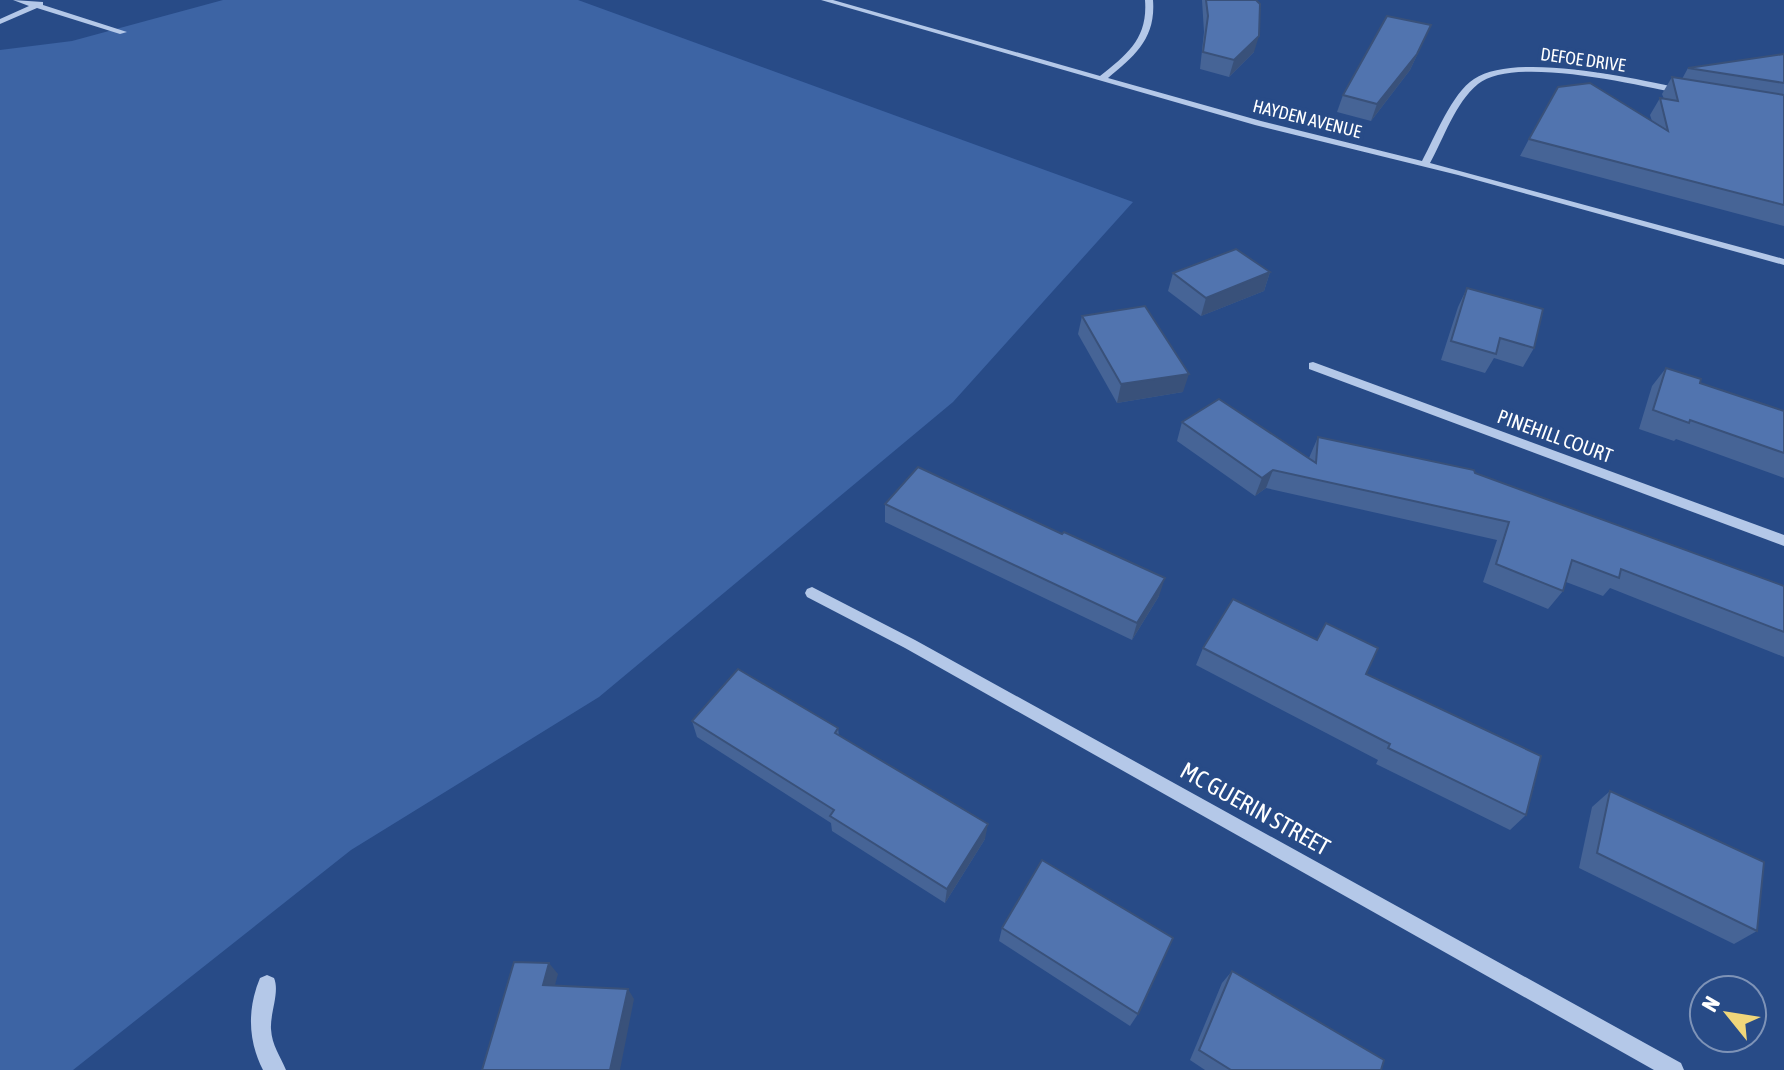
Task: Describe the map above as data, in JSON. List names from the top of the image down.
{
  "streets": {
    "street": [
      "DEFOE DRIVE",
      "HAYDEN AVENUE",
      "PINEHILL COURT",
      "MC GUERIN STREET"
    ]
  },
  "crossings": [
    ["DEFOE DRIVE", "HAYDEN AVENUE"]
  ],
  "north": "top left"
}
